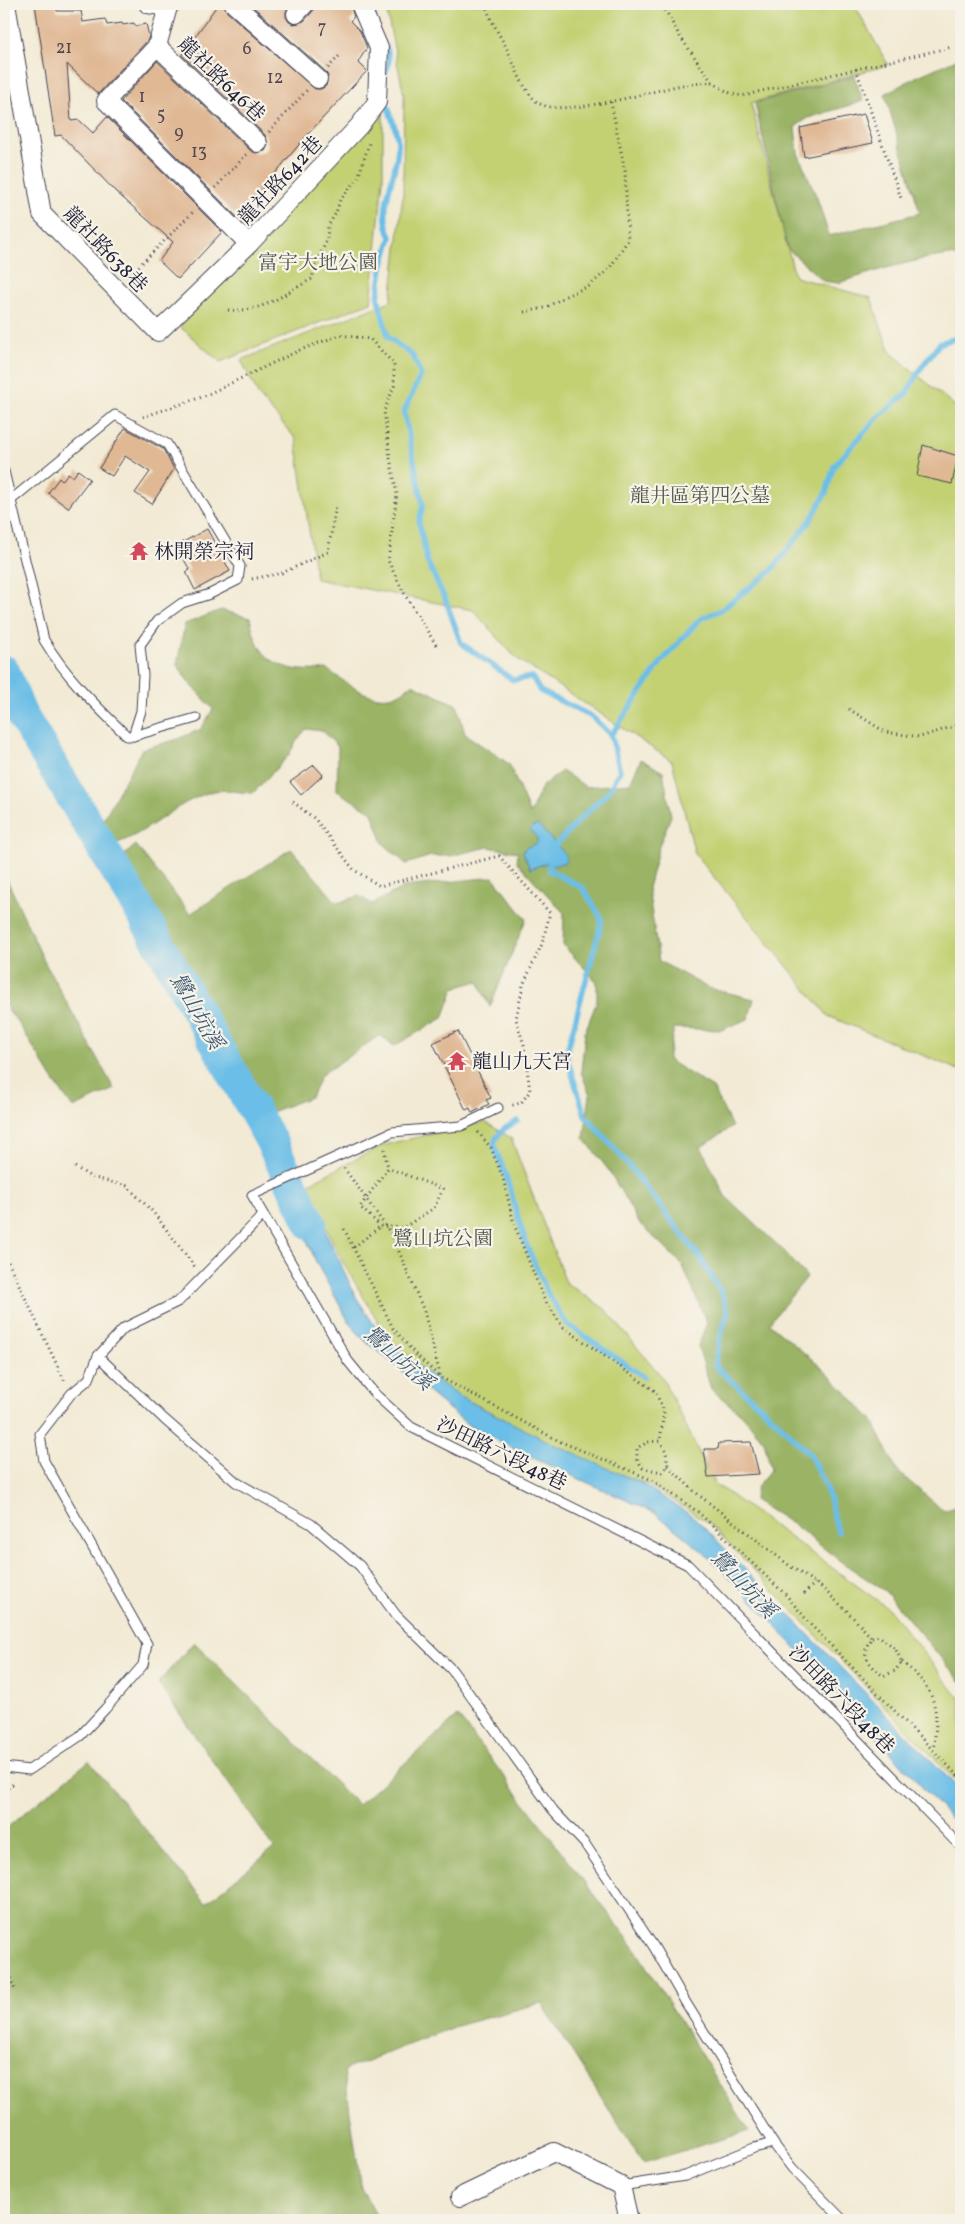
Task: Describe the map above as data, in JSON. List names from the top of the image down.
{
  "streets": {
    "street": ["龍社路646巷", "龍社路642巷", "龍社路638巷"],
    "lane": ["沙田路六段48巷"]
  },
  "crossings": [
    ["龍社路646巷", "龍社路642巷"],
    ["龍社路642巷", "龍社路638巷"]
  ],
  "water": ["鷺山坑溪"],
  "parks": ["富宇大地公園", "龍井區第四公墓", "鷺山坑公園"],
  "places": {
    "temple": ["林開榮宗祠", "龍山九天宮"]
  },
  "house_numbers": [
    "7",
    "21",
    "6",
    "12",
    "1",
    "5",
    "9",
    "13"
  ]
}
